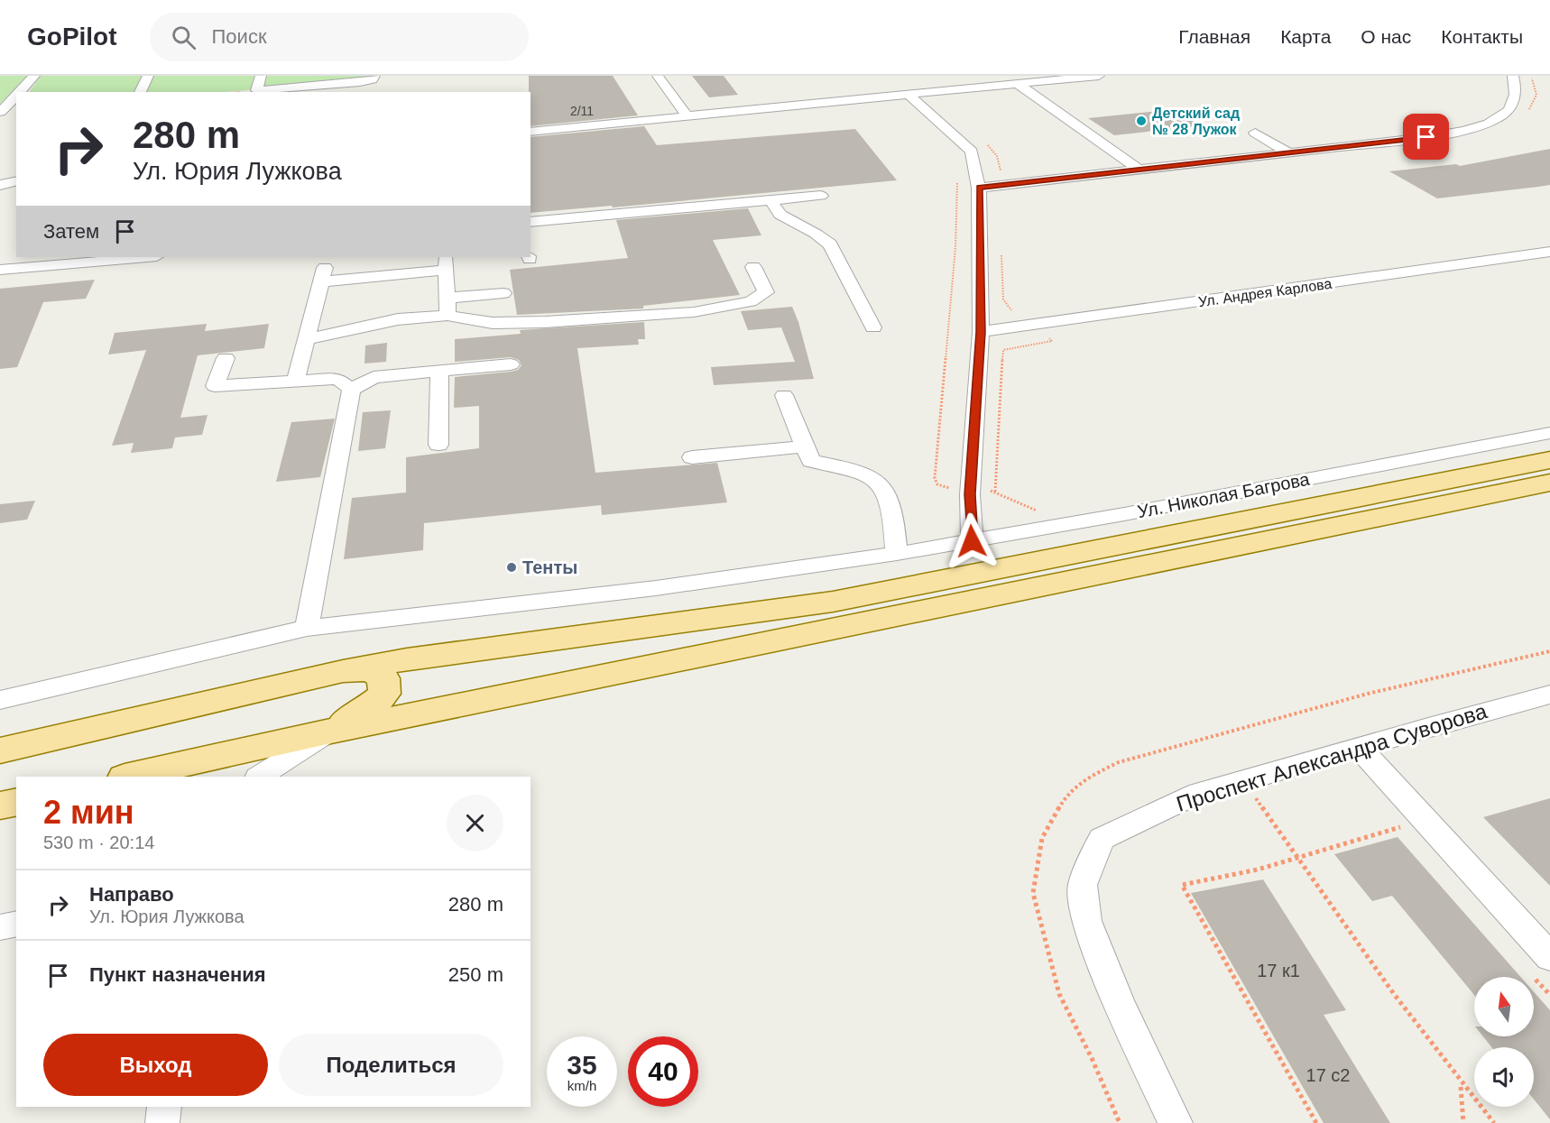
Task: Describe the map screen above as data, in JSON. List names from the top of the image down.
{
  "streets": {
    "street": ["Ул. Андрея Карлова", "Ул. Николая Багрова", "Проспект Александра Суворова"]
  },
  "places": ["Детский сад № 28 Лужок", "Тенты"],
  "house_numbers": ["2/11", "17 к1", "17 с2"],
  "north": "top",
  "page": {
    "header": "GoPilot",
    "search": "Поиск",
    "nav": [
      "Главная",
      "Карта",
      "О нас",
      "Контакты"
    ],
    "turn": ["280 m", "Ул. Юрия Лужкова"],
    "then": "Затем",
    "heading": ["2 мин", "530 m · 20:14"],
    "list": [
      {
        "name": "Направо",
        "note": "Ул. Юрия Лужкова",
        "value": "280 m"
      },
      {
        "name": "Пункт назначения",
        "value": "250 m"
      }
    ],
    "buttons": ["Выход", "Поделиться"],
    "speed": "35 km/h",
    "limit": "40"
  }
}
